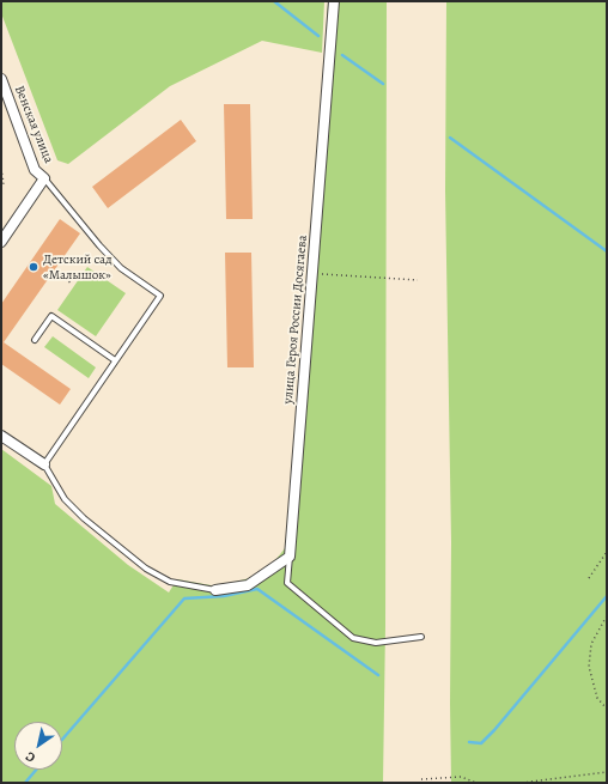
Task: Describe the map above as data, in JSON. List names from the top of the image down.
{
  "streets": {
    "street": ["Венская улица", "улица Героя России Досягаева"]
  },
  "places": ["Детский сад «Малышок»"],
  "north": "bottom left"
}
